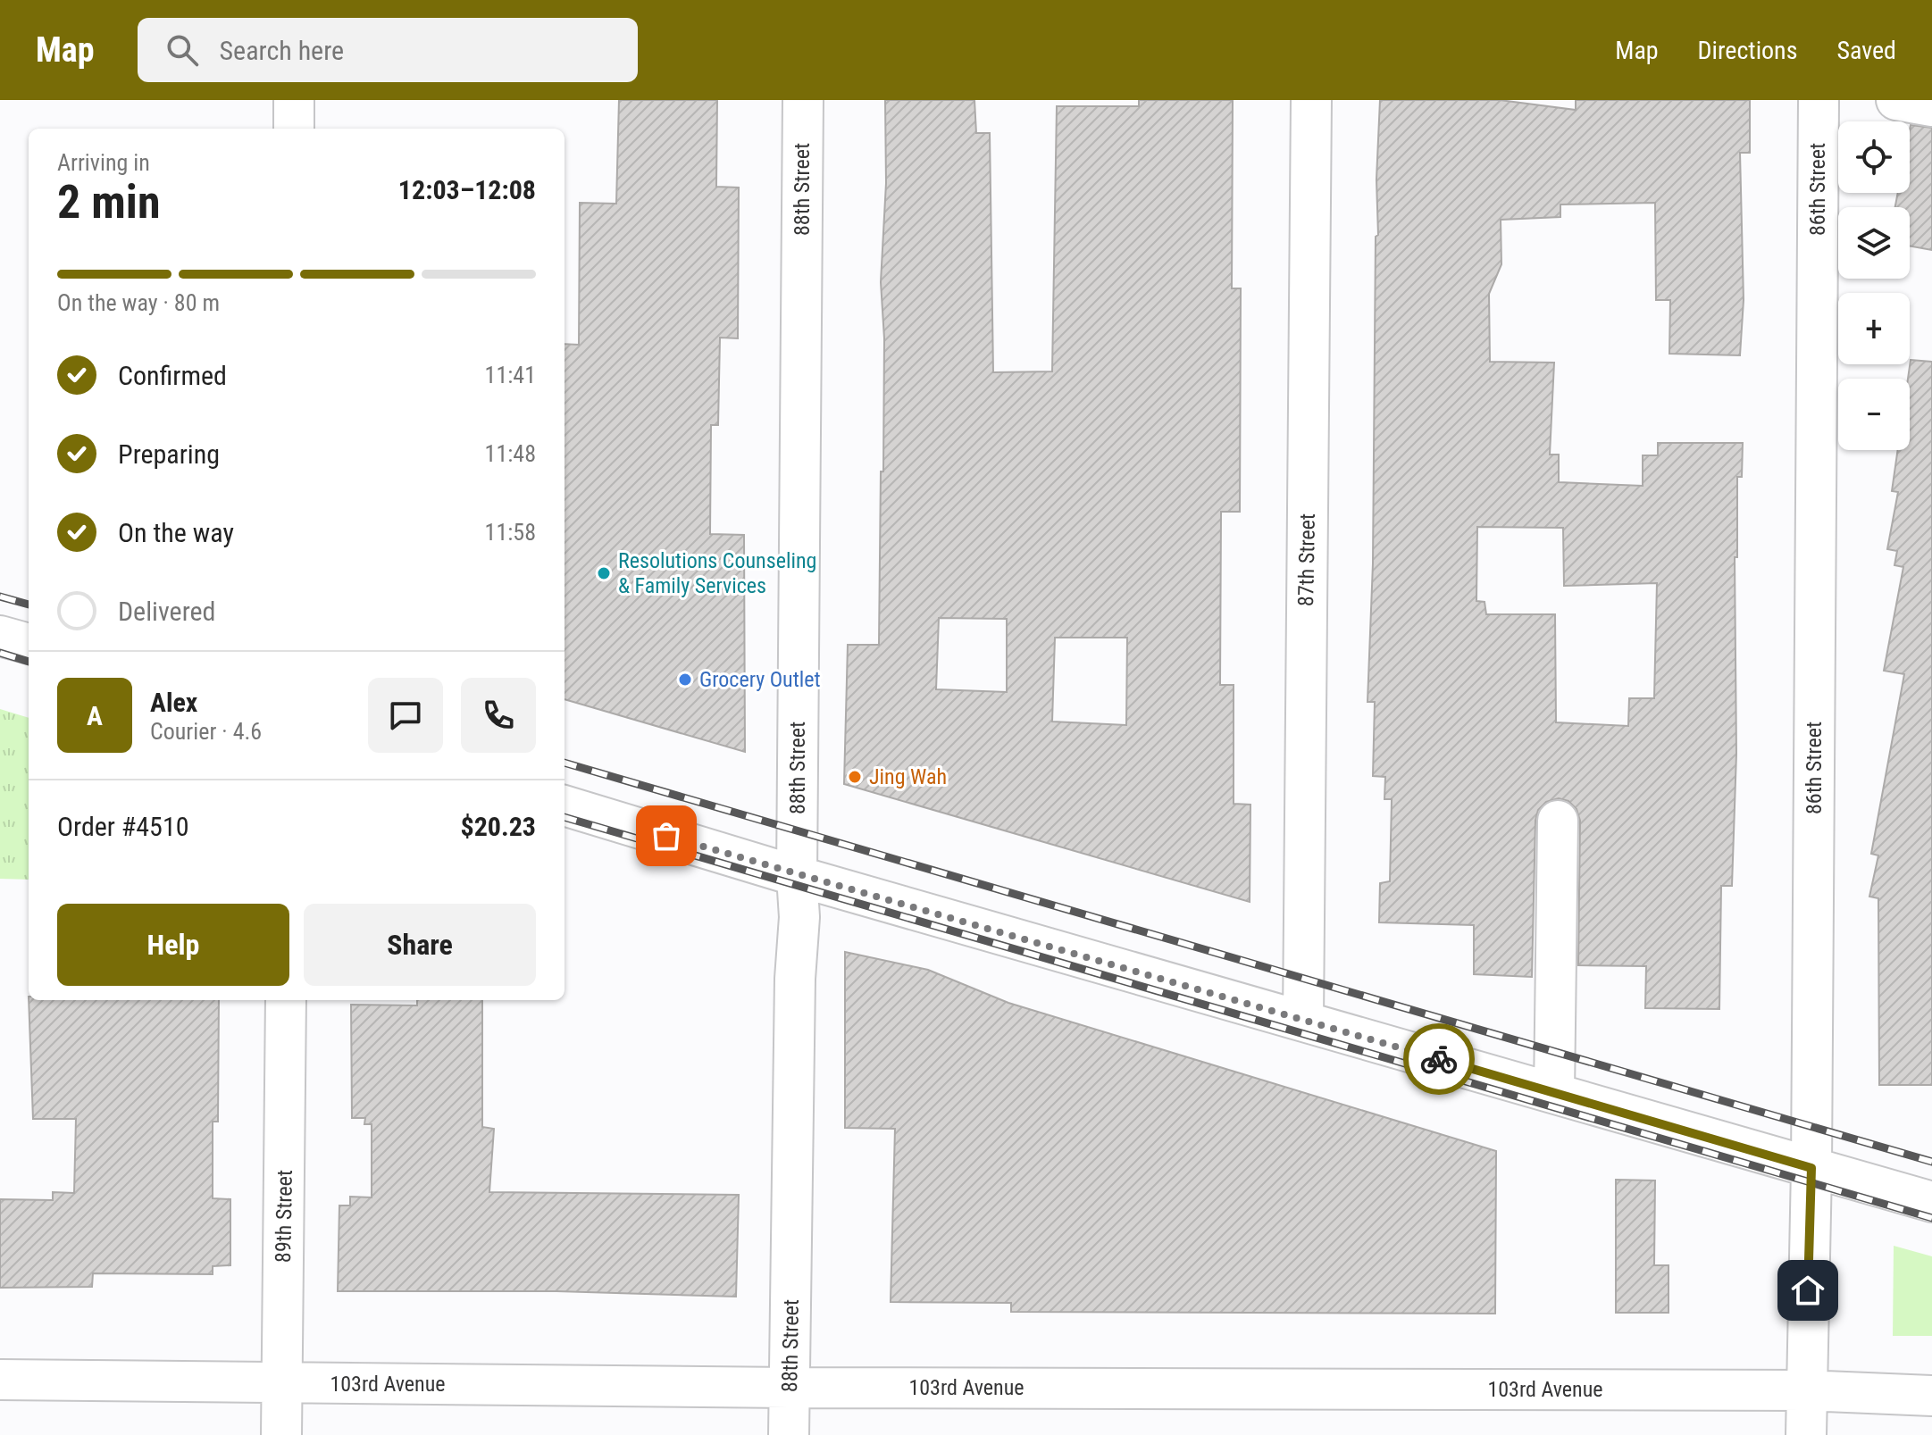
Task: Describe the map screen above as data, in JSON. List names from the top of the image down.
{
  "streets": {
    "street": [
      "88th Street",
      "86th Street",
      "87th Street",
      "89th Street",
      "103rd Avenue"
    ]
  },
  "crossings": [
    ["88th Street", "103rd Avenue"],
    ["86th Street", "103rd Avenue"],
    ["89th Street", "103rd Avenue"]
  ],
  "places": ["Resolutions Counseling & Family Services", "Grocery Outlet", "Jing Wah"],
  "page": {
    "header": "Map",
    "search": "Search here",
    "nav": ["Map", "Directions", "Saved"],
    "map_buttons": ["+", "−"],
    "heading": ["2 min", "Arriving in", "12:03–12:08"],
    "panel": [
      "Alex",
      "Courier · 4.6",
      "Order #4510",
      "$20.23"
    ],
    "bar": "On the way · 80 m",
    "list": [
      ["Confirmed", "11:41"],
      ["Preparing", "11:48"],
      ["On the way", "11:58"],
      "Delivered"
    ],
    "round": "A",
    "buttons": ["Help", "Share"]
  }
}
